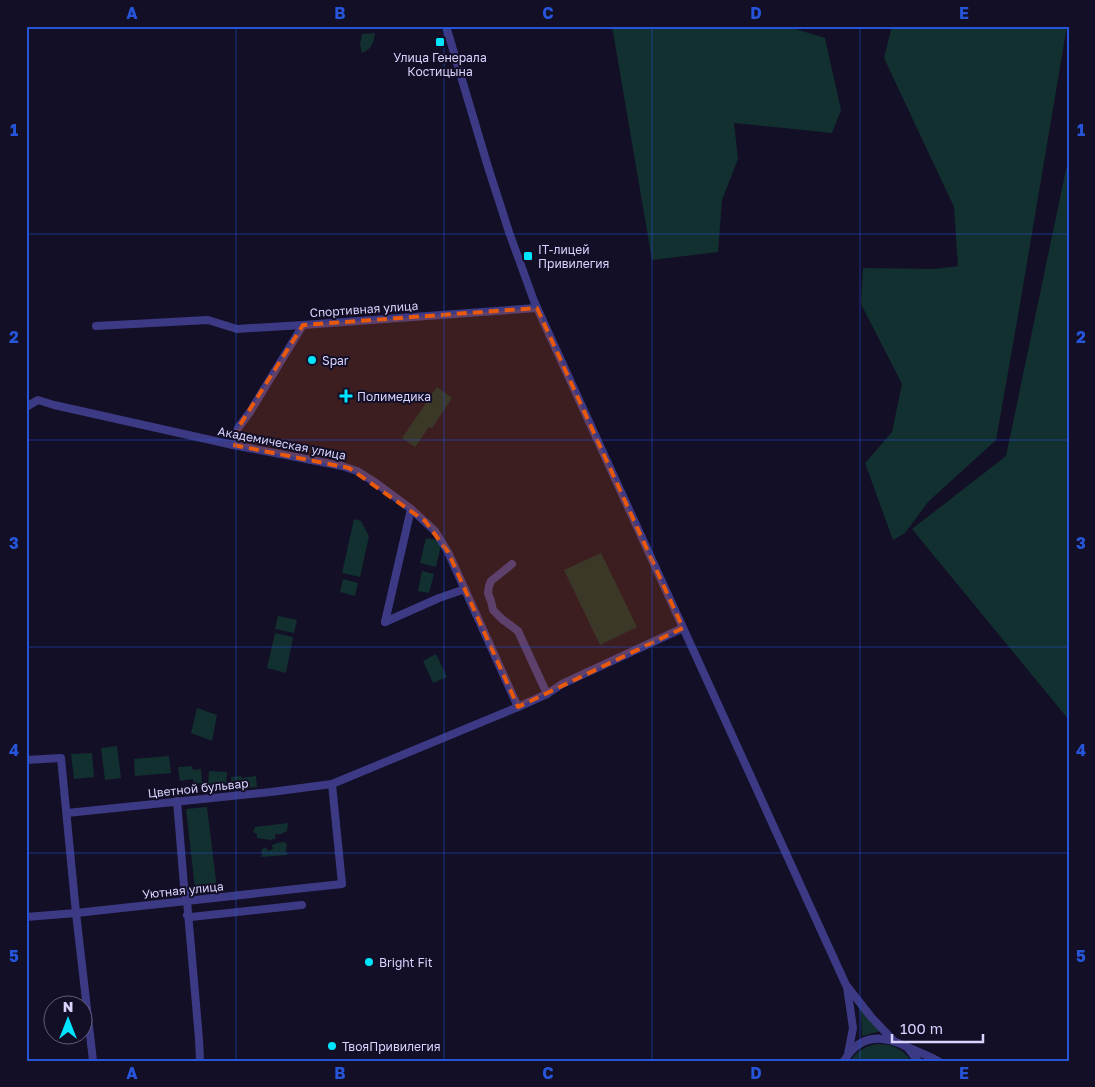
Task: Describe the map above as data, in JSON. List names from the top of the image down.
{
  "streets": {
    "street": [
      "Спортивная улица",
      "Академическая улица",
      "Цветной бульвар",
      "Уютная улица"
    ]
  },
  "crossings": [
    ["Спортивная улица", "Академическая улица"],
    ["Академическая улица", "Цветной бульвар"],
    ["Цветной бульвар", "Уютная улица"]
  ],
  "places": {
    "transit": ["Улица Генерала Костицына", "IT-лицей Привилегия"],
    "other": ["Spar", "Bright Fit", "ТвояПривилегия"],
    "health": ["Полимедика"]
  },
  "scale_bar": "100 m",
  "north": "top",
  "grid": {
    "columns": [
      "A",
      "B",
      "C",
      "D",
      "E"
    ],
    "rows": [
      "1",
      "2",
      "3",
      "4",
      "5"
    ]
  }
}
